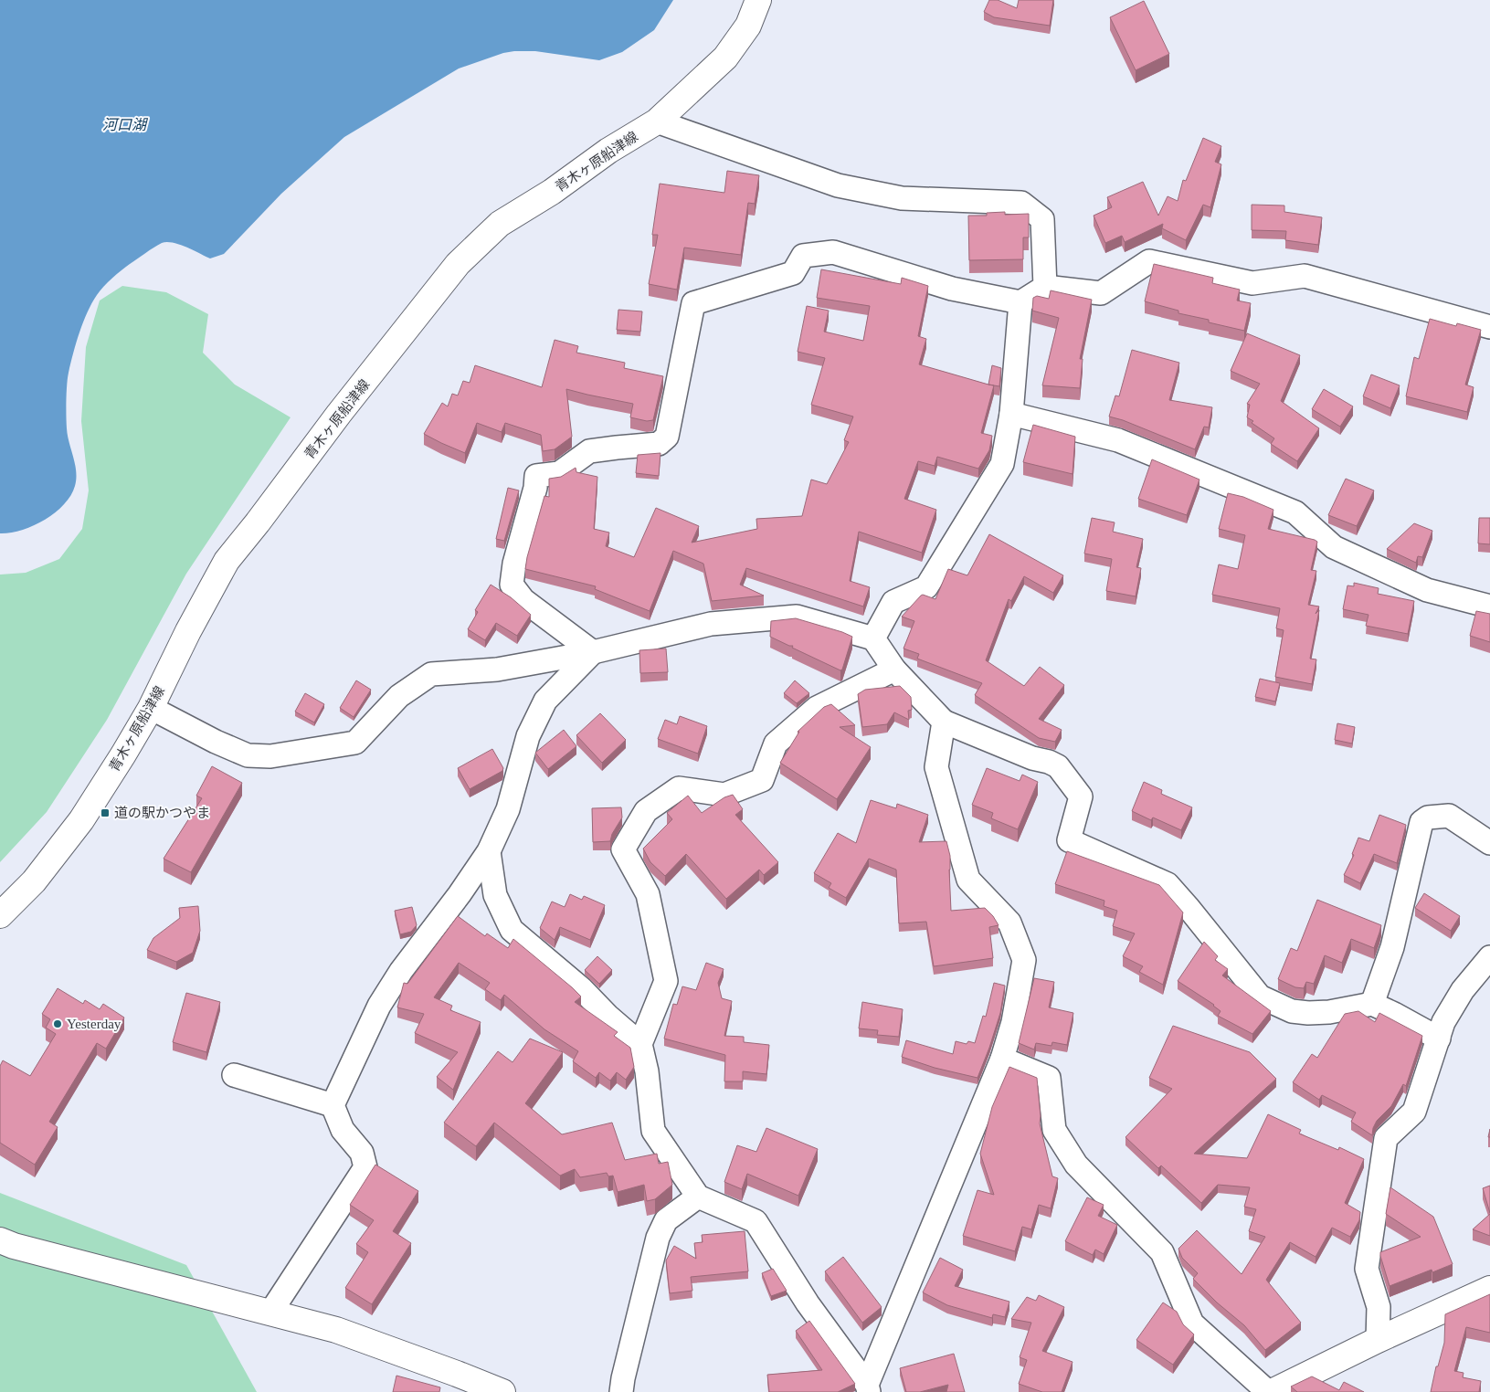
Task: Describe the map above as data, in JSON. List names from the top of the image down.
{
  "streets": {
    "main road": ["青木ヶ原船津線"]
  },
  "water": ["河口湖"],
  "places": {
    "transit": ["道の駅かつやま"],
    "other": ["Yesterday"]
  }
}
